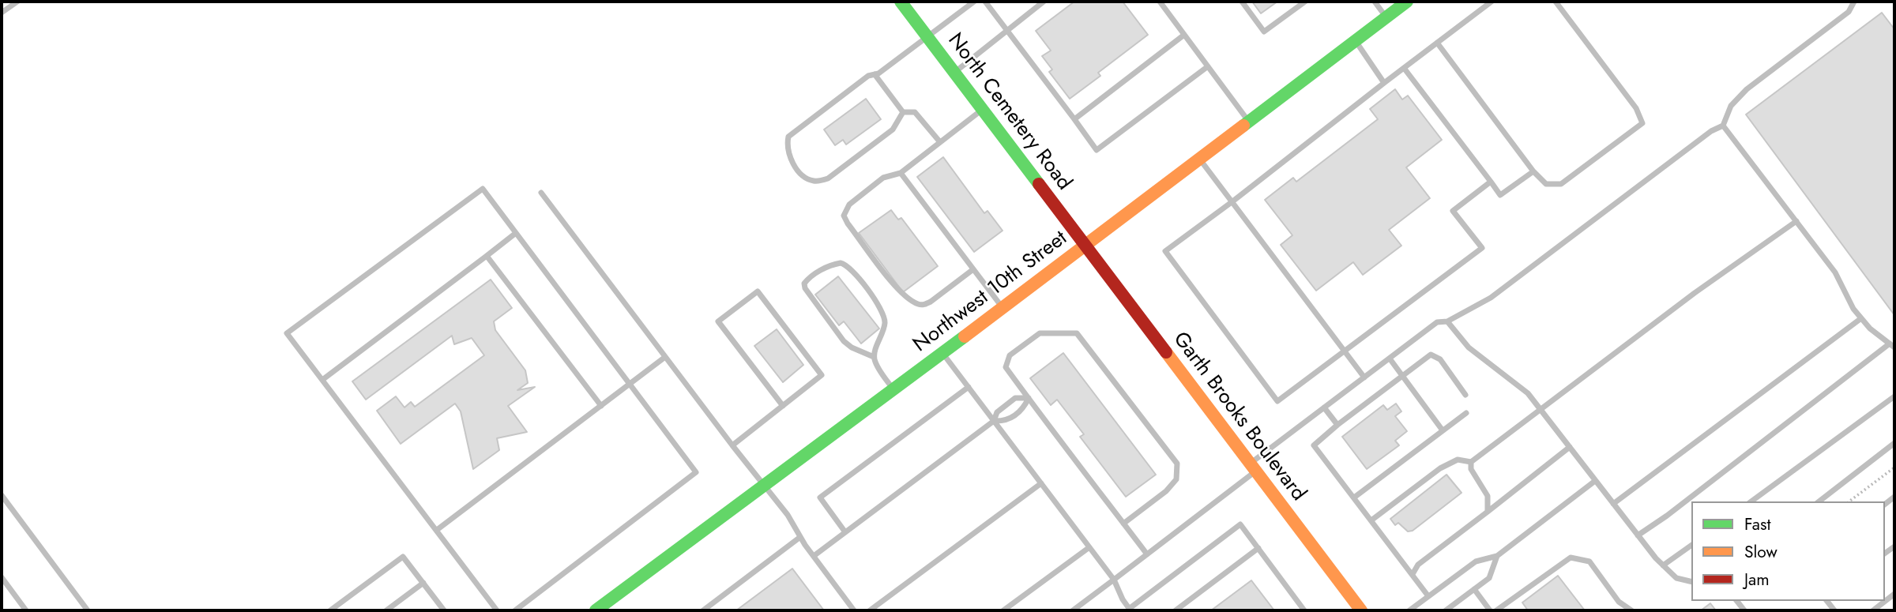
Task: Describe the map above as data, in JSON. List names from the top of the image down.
{
  "streets": {
    "street": ["North Cemetery Road", "Northwest 10th Street", "Garth Brooks Boulevard"]
  },
  "crossings": [
    ["North Cemetery Road", "Northwest 10th Street"],
    ["North Cemetery Road", "Garth Brooks Boulevard"],
    ["Northwest 10th Street", "Garth Brooks Boulevard"]
  ],
  "legend": ["Fast", "Slow", "Jam"]
}
